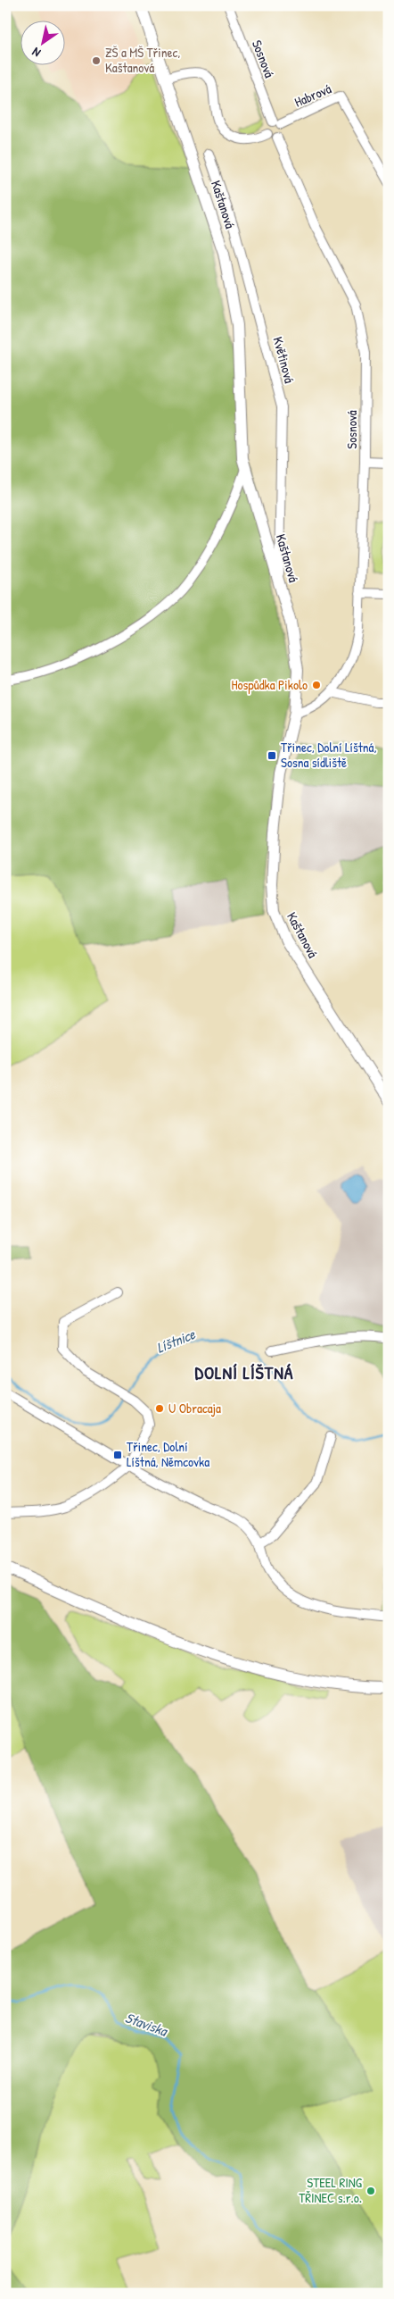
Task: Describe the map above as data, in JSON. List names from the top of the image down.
{
  "streets": {
    "street": [
      "Sosnová",
      "Habrová",
      "Kaštanová",
      "Květinová"
    ]
  },
  "crossings": [
    ["Sosnová", "Habrová"],
    ["Sosnová", "Kaštanová"],
    ["Kaštanová", "Květinová"]
  ],
  "districts": ["DOLNÍ LÍŠTNÁ"],
  "water": ["Líštnice", "Staviska"],
  "places": {
    "other": [
      "ZŠ a MŠ Třinec, Kaštanová",
      "Hospůdka Pikolo",
      "U Obracaja",
      "STEEL RING TŘINEC s.r.o."
    ],
    "transit": ["Třinec, Dolní Líštná, Sosna sídliště", "Třinec, Dolní Líštná, Němcovka"]
  },
  "north": "bottom left"
}
